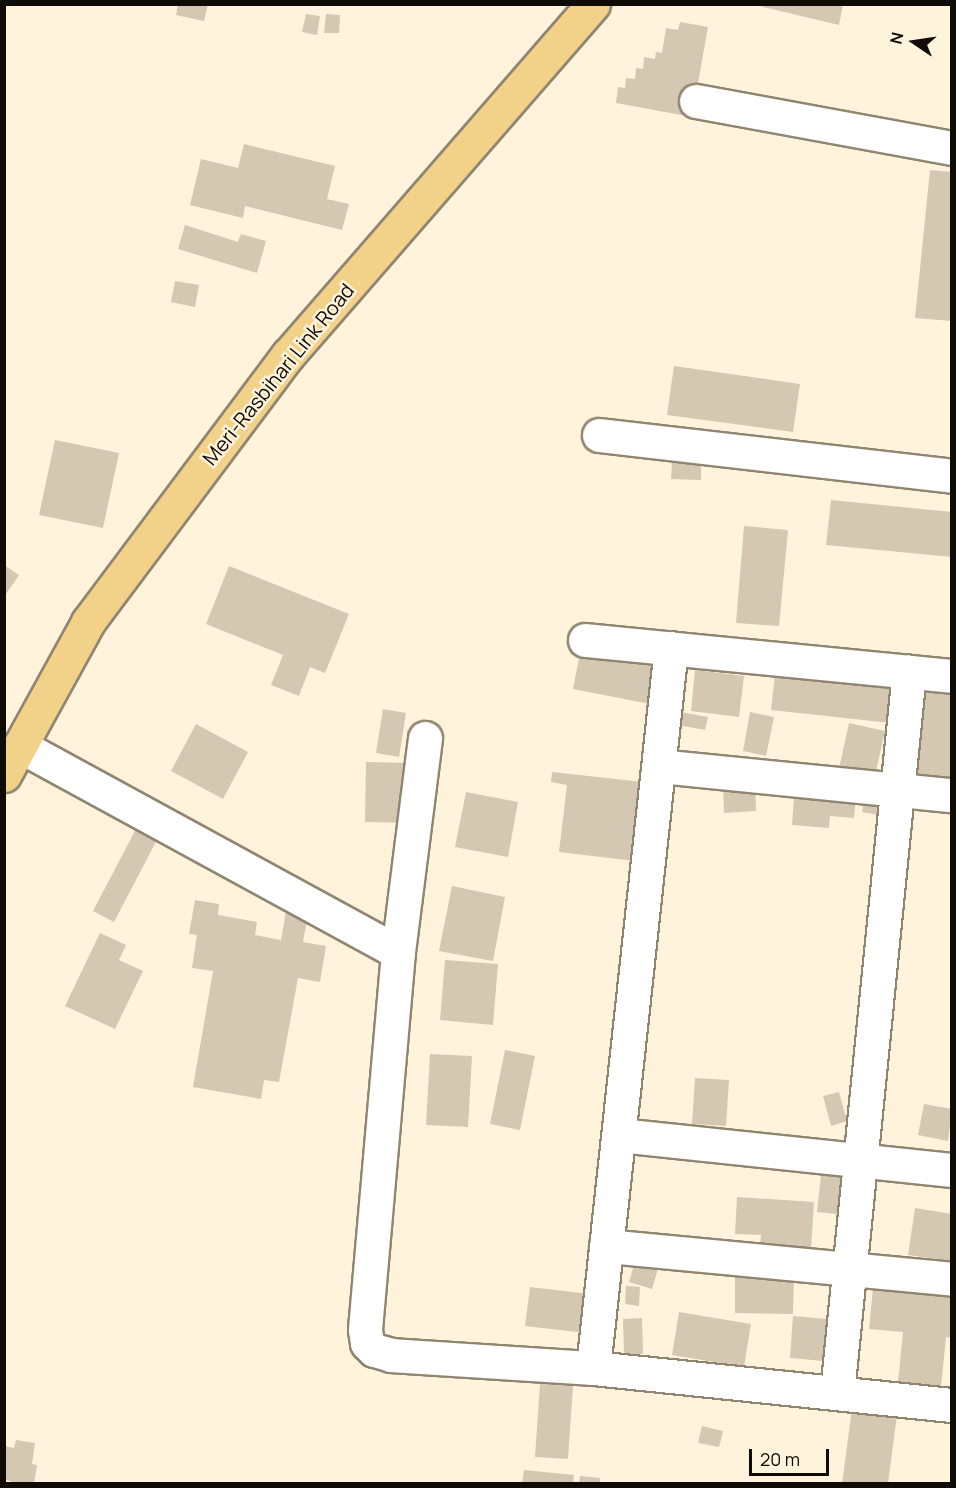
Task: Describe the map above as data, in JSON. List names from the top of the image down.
{
  "streets": {
    "main road": ["Meri-Rasbihari Link Road"]
  },
  "scale_bar": "20 m",
  "north": "left"
}
